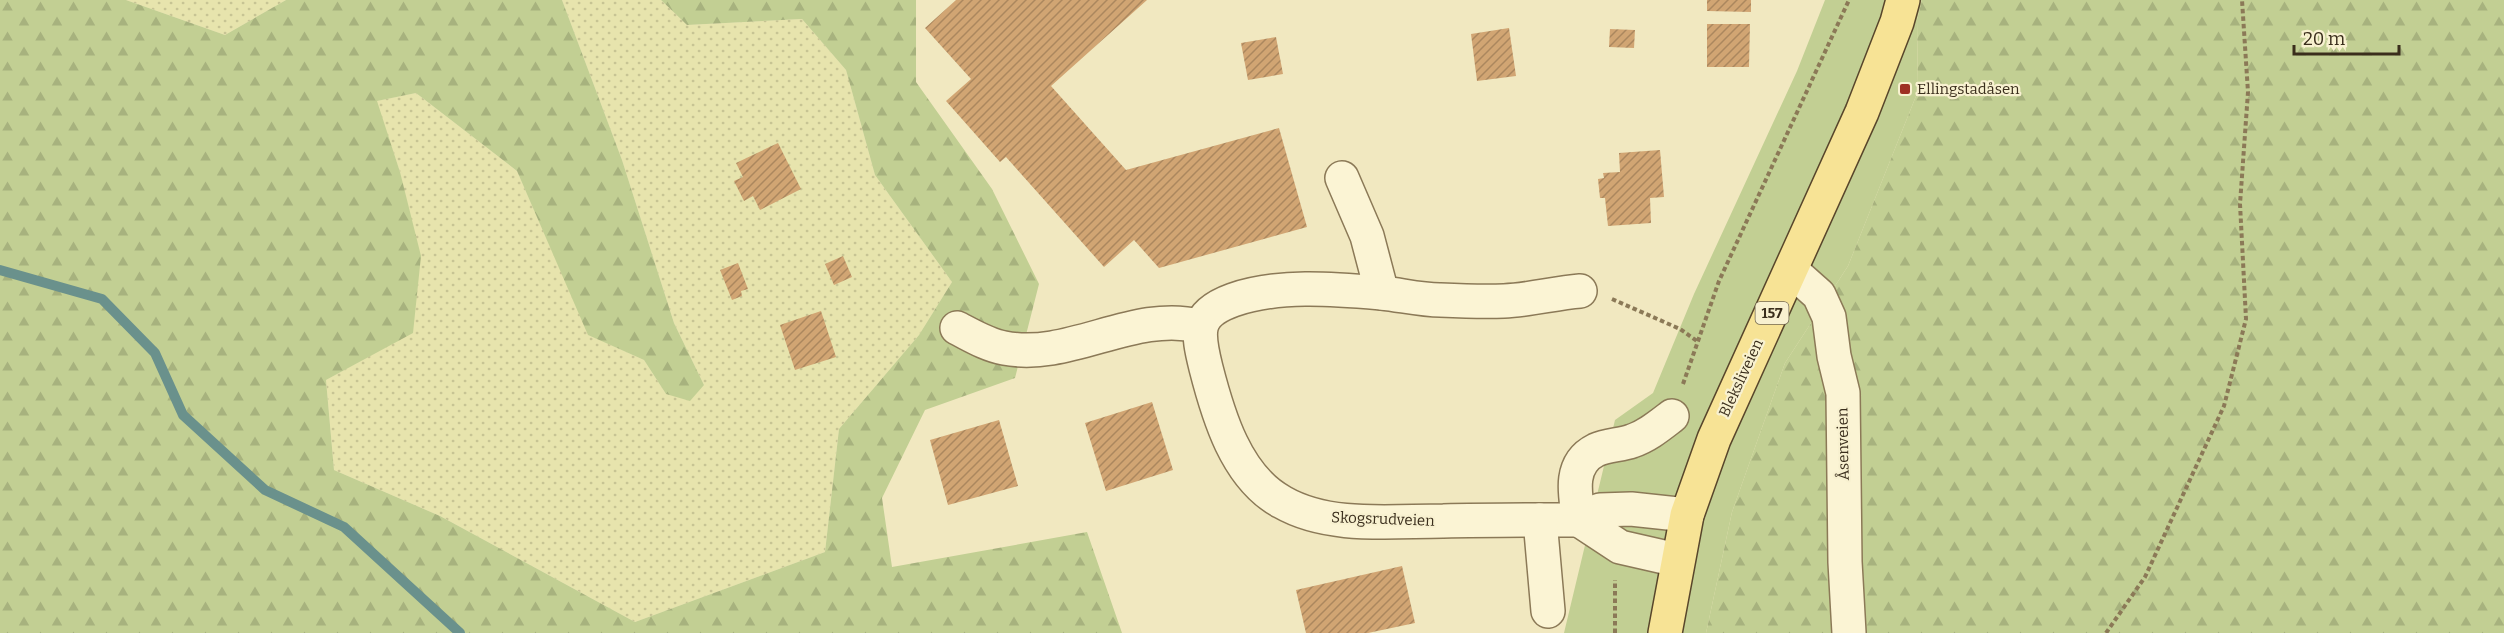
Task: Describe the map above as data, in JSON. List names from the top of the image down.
{
  "streets": {
    "main road": ["157", "Bleksliveien"],
    "street": ["Åsenveien", "Skogsrudveien"]
  },
  "crossings": [
    ["Bleksliveien", "Åsenveien"],
    ["Bleksliveien", "Skogsrudveien"]
  ],
  "places": {
    "transit": ["Ellingstadåsen"]
  },
  "scale_bar": "20 m"
}
